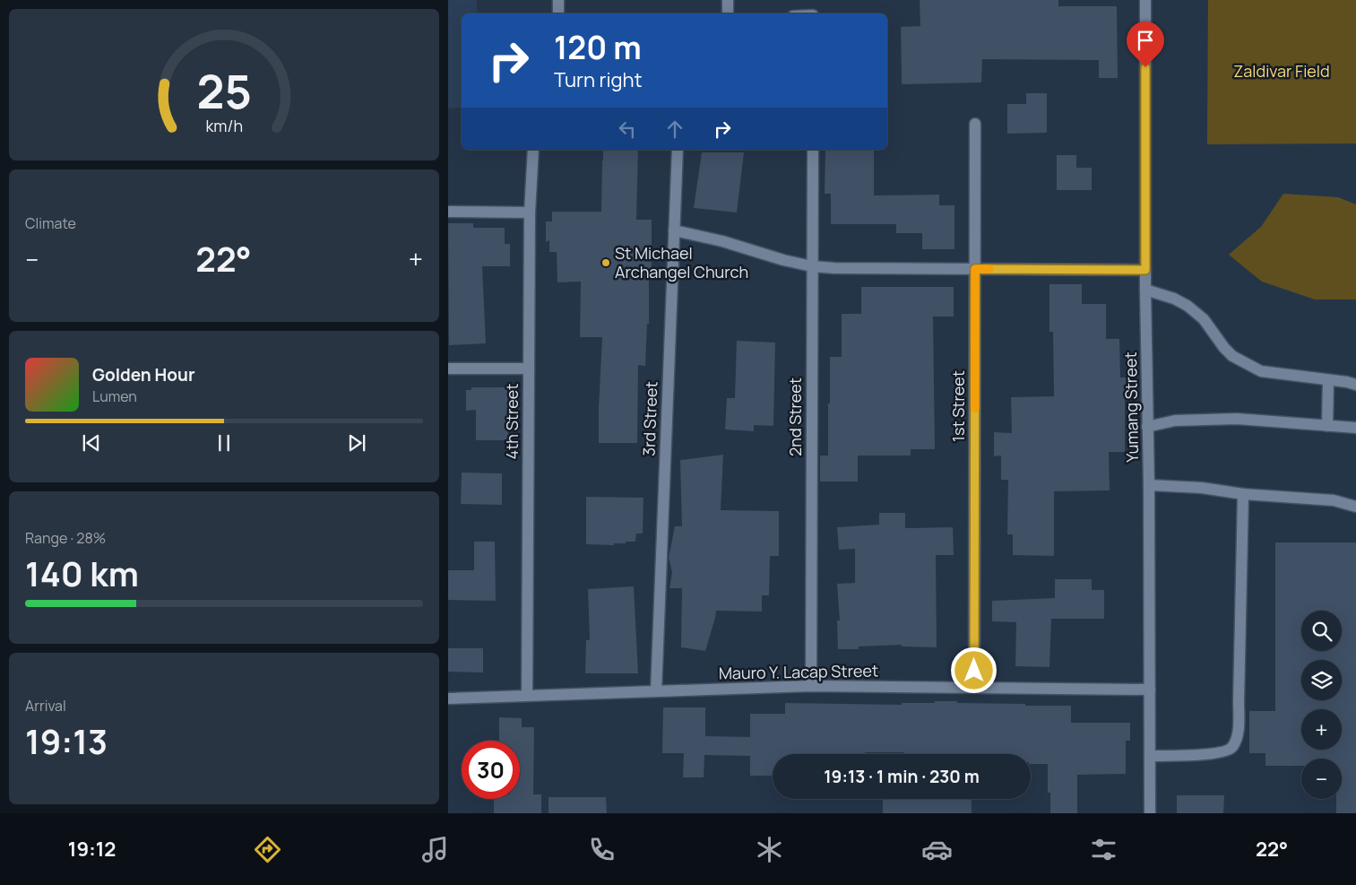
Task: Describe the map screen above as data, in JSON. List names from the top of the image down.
{
  "streets": {
    "street": [
      "1st Street",
      "Yumang Street",
      "2nd Street",
      "3rd Street",
      "4th Street",
      "Mauro Y. Lacap Street"
    ]
  },
  "crossings": [
    ["1st Street", "Mauro Y. Lacap Street"],
    ["Yumang Street", "Mauro Y. Lacap Street"],
    ["2nd Street", "Mauro Y. Lacap Street"],
    ["3rd Street", "Mauro Y. Lacap Street"],
    ["4th Street", "Mauro Y. Lacap Street"]
  ],
  "parks": ["Zaldivar Field"],
  "places": ["St Michael Archangel Church"],
  "page": {
    "turn": ["120 m", "Turn right"],
    "tile": [
      "Climate",
      ["Range · 28%", "140 km"],
      ["Arrival", "19:13"]
    ],
    "heat": ["−", "22°", "+"],
    "song": ["Golden Hour", "Lumen"],
    "map_buttons": ["+", "−"],
    "limit": "30",
    "trip": "19:13 · 1 min · 230 m",
    "tabs": ["19:12", "22°"],
    "gauge": ["25", "km/h"]
  }
}
